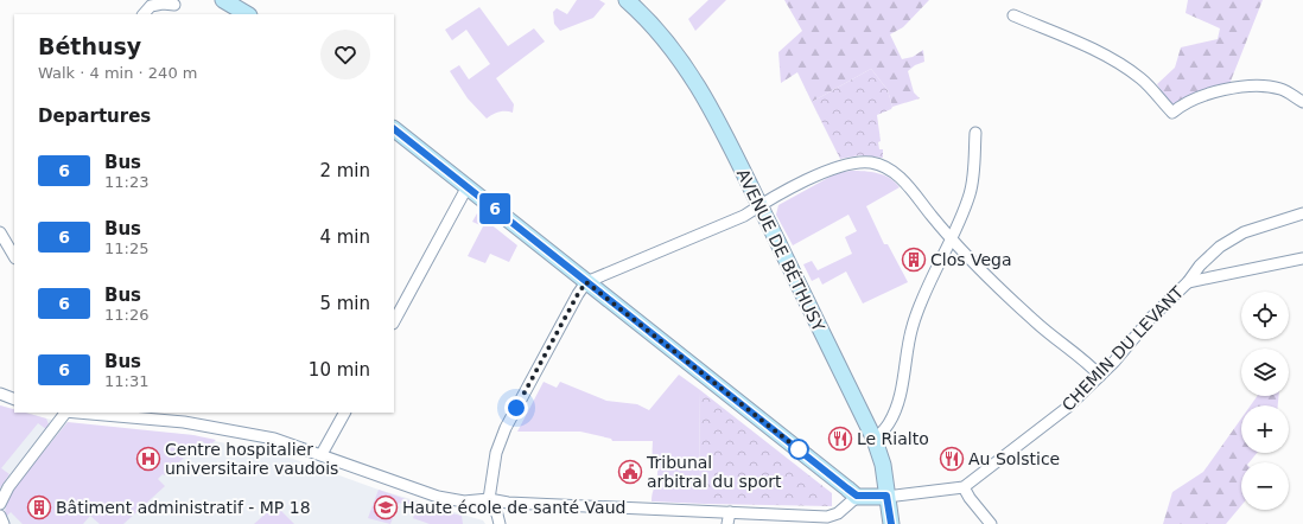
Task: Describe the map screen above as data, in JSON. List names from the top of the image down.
{
  "streets": {
    "street": ["AVENUE DE BÉTHUSY", "CHEMIN DU LEVANT"]
  },
  "places": {
    "building": ["Clos Vega", "Bâtiment administratif - MP 18"],
    "restaurant": ["Le Rialto", "Au Solstice"],
    "hospital": ["Centre hospitalier universitaire vaudois"],
    "public building": ["Tribunal arbitral du sport"],
    "school or university": ["Haute école de santé Vaud"]
  },
  "lines": ["bus line 6"],
  "page": {
    "on_map": "6",
    "heading": [
      ["Béthusy", "Walk · 4 min · 240 m"],
      "Departures"
    ],
    "list": [
      {
        "mark": "6",
        "name": "Bus",
        "note": "11:23",
        "value": "2 min"
      },
      {
        "mark": "6",
        "name": "Bus",
        "note": "11:25",
        "value": "4 min"
      },
      {
        "mark": "6",
        "name": "Bus",
        "note": "11:26",
        "value": "5 min"
      },
      {
        "mark": "6",
        "name": "Bus",
        "note": "11:31",
        "value": "10 min"
      }
    ],
    "map_buttons": ["+", "−"]
  }
}
